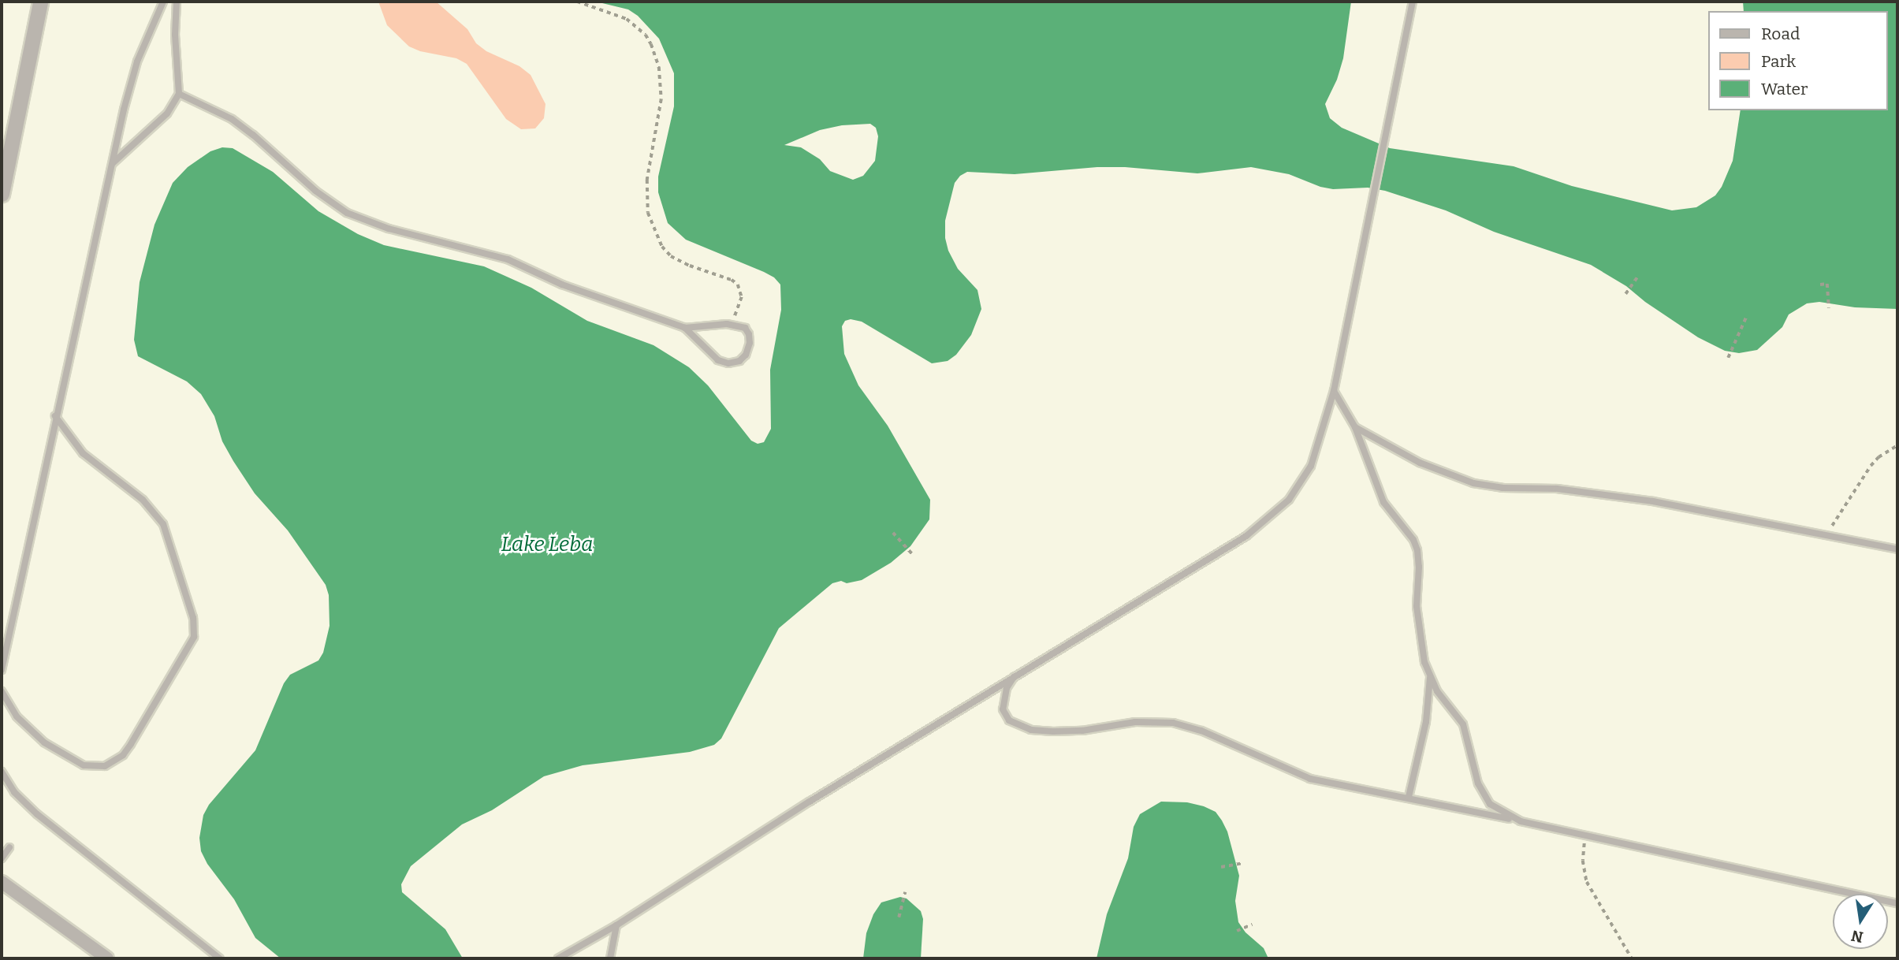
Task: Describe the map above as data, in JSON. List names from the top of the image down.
{
  "water": ["Lake Leba"],
  "legend": ["Road", "Park", "Water"],
  "north": "bottom"
}
